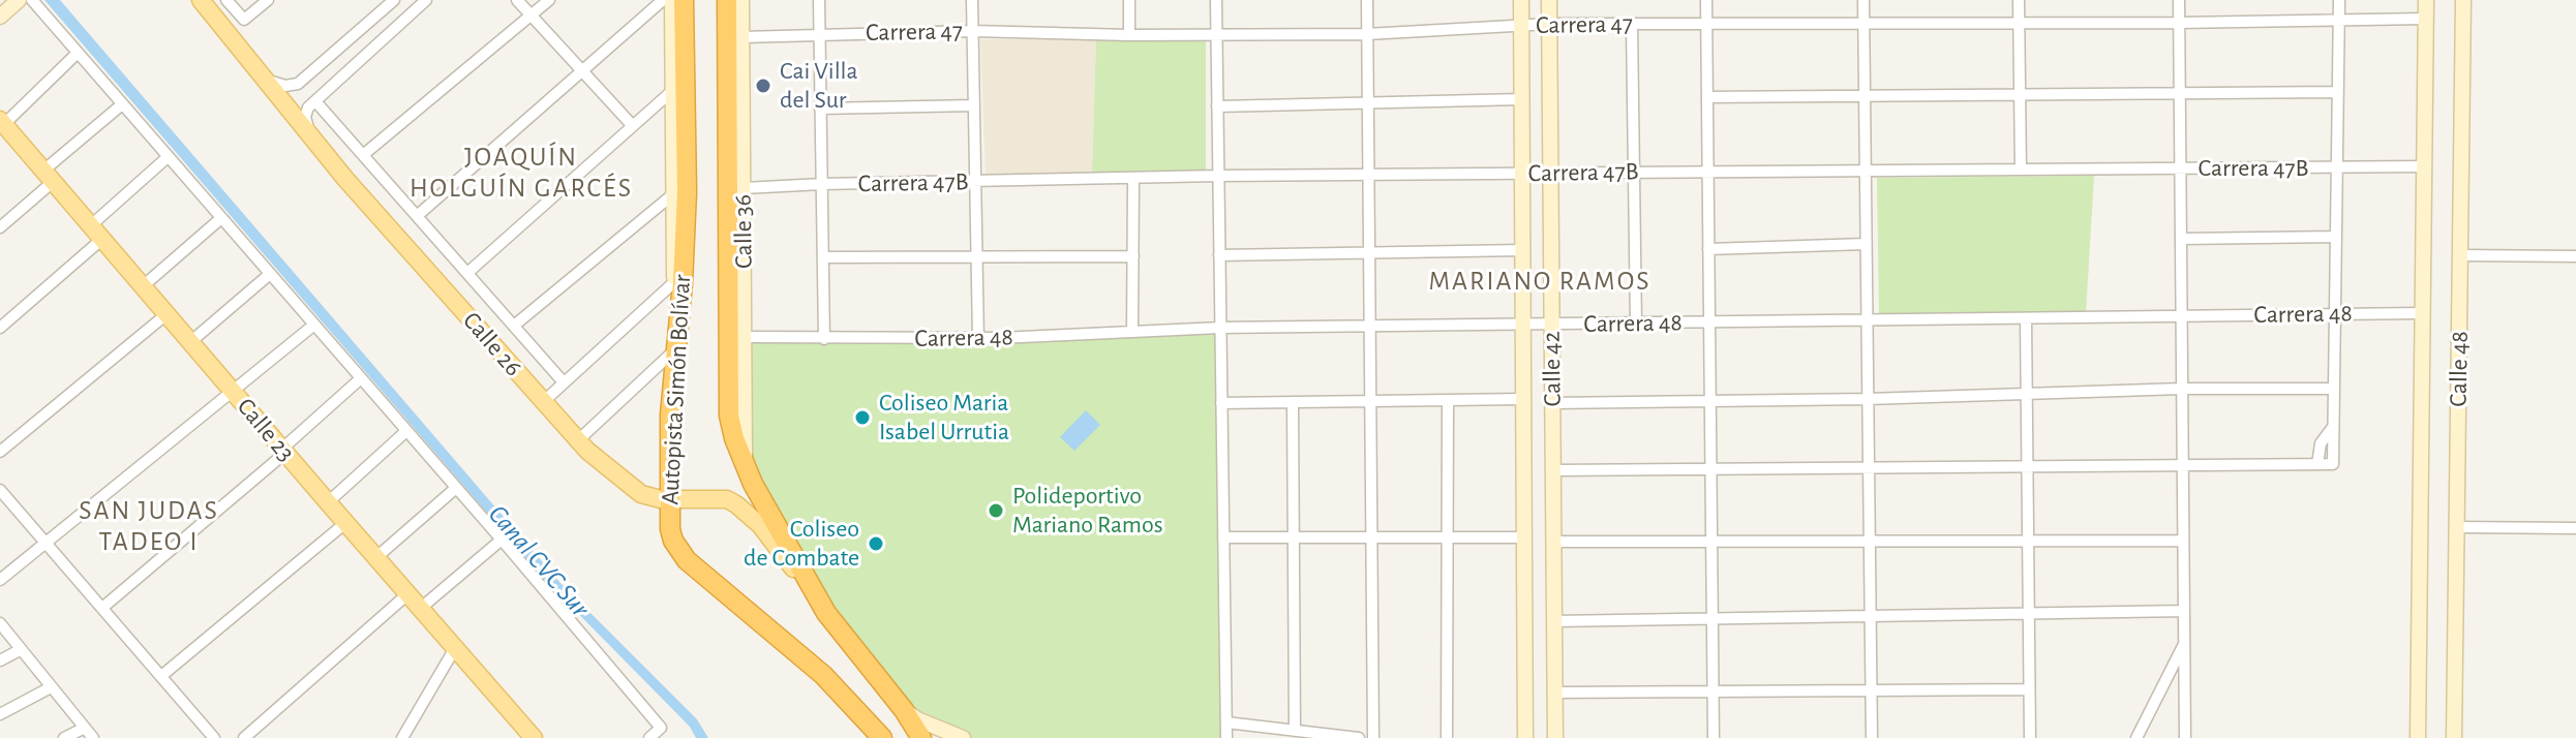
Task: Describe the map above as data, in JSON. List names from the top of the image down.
{
  "streets": {
    "highway": ["Autopista Simón Bolívar"],
    "main road": ["Calle 26", "Calle 23"],
    "street": [
      "Carrera 47",
      "Carrera 47B",
      "Calle 36",
      "Carrera 48",
      "Calle 42",
      "Calle 48"
    ]
  },
  "crossings": [
    ["Carrera 47", "Calle 36"],
    ["Carrera 47", "Calle 42"],
    ["Carrera 47", "Calle 48"],
    ["Carrera 47B", "Calle 36"],
    ["Carrera 47B", "Calle 42"],
    ["Carrera 47B", "Calle 48"],
    ["Calle 36", "Carrera 48"],
    ["Calle 36", "Autopista Simón Bolívar"],
    ["Carrera 48", "Calle 42"],
    ["Carrera 48", "Calle 48"],
    ["Calle 26", "Autopista Simón Bolívar"]
  ],
  "districts": ["JOAQUÍN HOLGUÍN GARCÉS", "MARIANO RAMOS", "SAN JUDAS TADEO I"],
  "water": ["Canal CVC Sur"],
  "places": [
    "Cai Villa del Sur",
    "Coliseo Maria Isabel Urrutia",
    "Polideportivo Mariano Ramos",
    "Coliseo de Combate"
  ]
}
